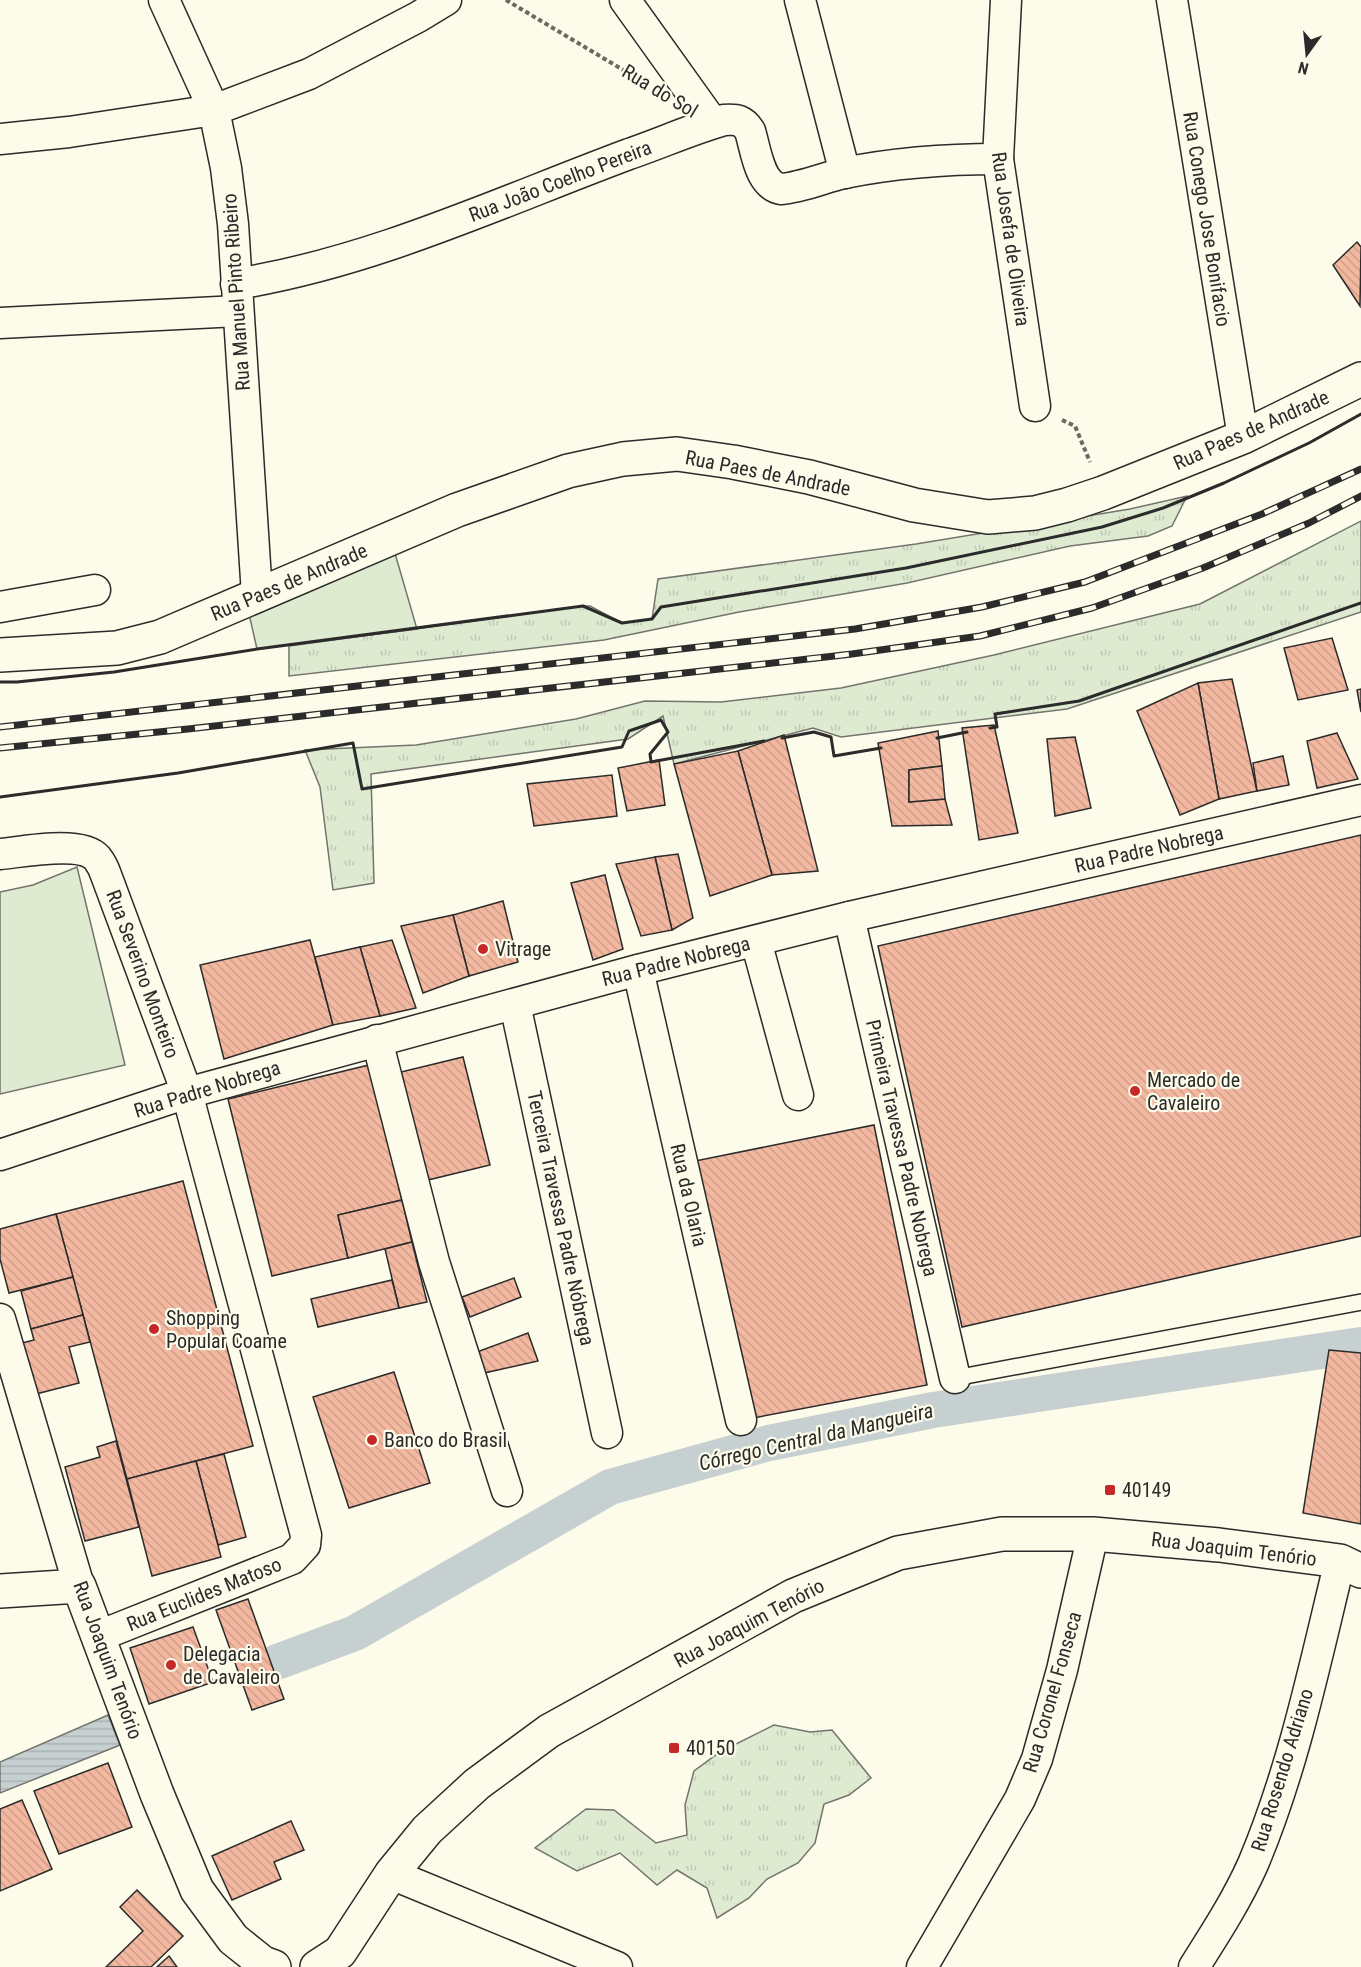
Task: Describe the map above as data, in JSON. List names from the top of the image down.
{
  "streets": {
    "street": [
      "Rua do Sol",
      "Rua João Coelho Pereira",
      "Rua Conego Jose Bonifacio",
      "Rua Josefa de Oliveira",
      "Rua Manuel Pinto Ribeiro",
      "Rua Paes de Andrade",
      "Rua Padre Nobrega",
      "Rua Severino Monteiro",
      "Primeira Travessa Padre Nobrega",
      "Rua da Olaria",
      "Terceira Travessa Padre Nóbrega",
      "Rua Joaquim Tenório",
      "Rua Euclides Matoso",
      "Rua Coronel Fonseca",
      "Rua Rosendo Adriano"
    ]
  },
  "crossings": [
    ["Rua do Sol", "Rua João Coelho Pereira"],
    ["Rua João Coelho Pereira", "Rua Manuel Pinto Ribeiro"],
    ["Rua Conego Jose Bonifacio", "Rua Paes de Andrade"],
    ["Rua Manuel Pinto Ribeiro", "Rua Paes de Andrade"],
    ["Rua Padre Nobrega", "Rua Severino Monteiro"],
    ["Rua Padre Nobrega", "Primeira Travessa Padre Nobrega"],
    ["Rua Padre Nobrega", "Rua da Olaria"],
    ["Rua Padre Nobrega", "Terceira Travessa Padre Nóbrega"],
    ["Rua Severino Monteiro", "Rua Euclides Matoso"],
    ["Rua Joaquim Tenório", "Rua Euclides Matoso"],
    ["Rua Joaquim Tenório", "Rua Coronel Fonseca"],
    ["Rua Joaquim Tenório", "Rua Rosendo Adriano"]
  ],
  "water": ["Córrego Central da Mangueira"],
  "places": {
    "other": [
      "Vitrage",
      "Mercado de Cavaleiro",
      "Shopping Popular Coame",
      "Banco do Brasil",
      "Delegacia de Cavaleiro"
    ],
    "transit": ["40149", "40150"]
  },
  "north": "bottom"
}
